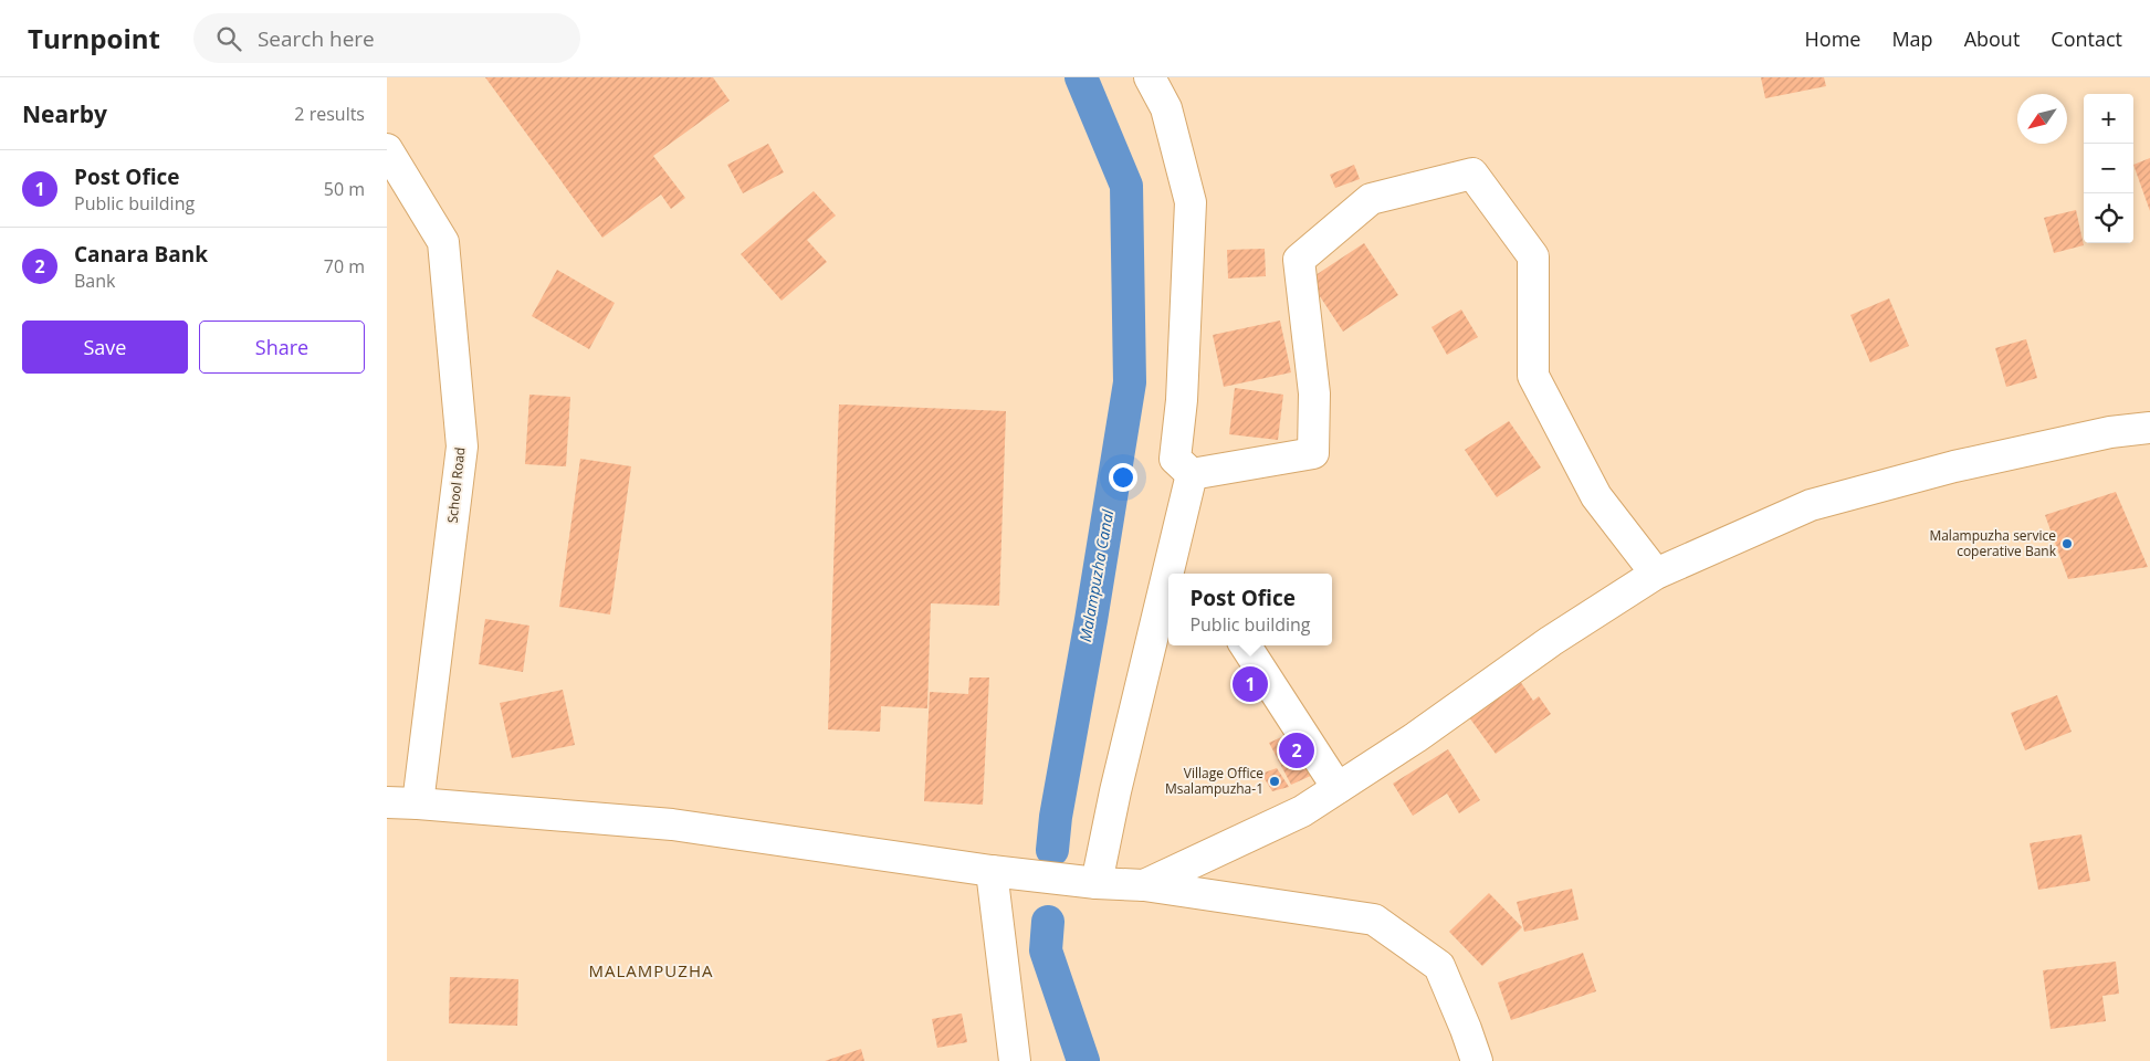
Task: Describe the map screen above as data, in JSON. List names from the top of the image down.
{
  "streets": {
    "street": ["School Road"]
  },
  "districts": ["MALAMPUZHA"],
  "water": ["Malampuzha Canal"],
  "places": ["Malampuzha service coperative Bank", "Village Office Msalampuzha-1"],
  "north": "bottom left",
  "page": {
    "header": "Turnpoint",
    "search": "Search here",
    "nav": [
      "Home",
      "Map",
      "About",
      "Contact"
    ],
    "heading": ["Nearby", "2 results"],
    "map_buttons": ["+", "−"],
    "list": [
      {
        "mark": "1",
        "name": "Post Ofice",
        "note": "Public building",
        "value": "50 m"
      },
      {
        "mark": "2",
        "name": "Canara Bank",
        "note": "Bank",
        "value": "70 m"
      }
    ],
    "buttons": ["Save", "Share"],
    "popup": ["Post Ofice", "Public building"],
    "pins": ["1", "2"]
  }
}
